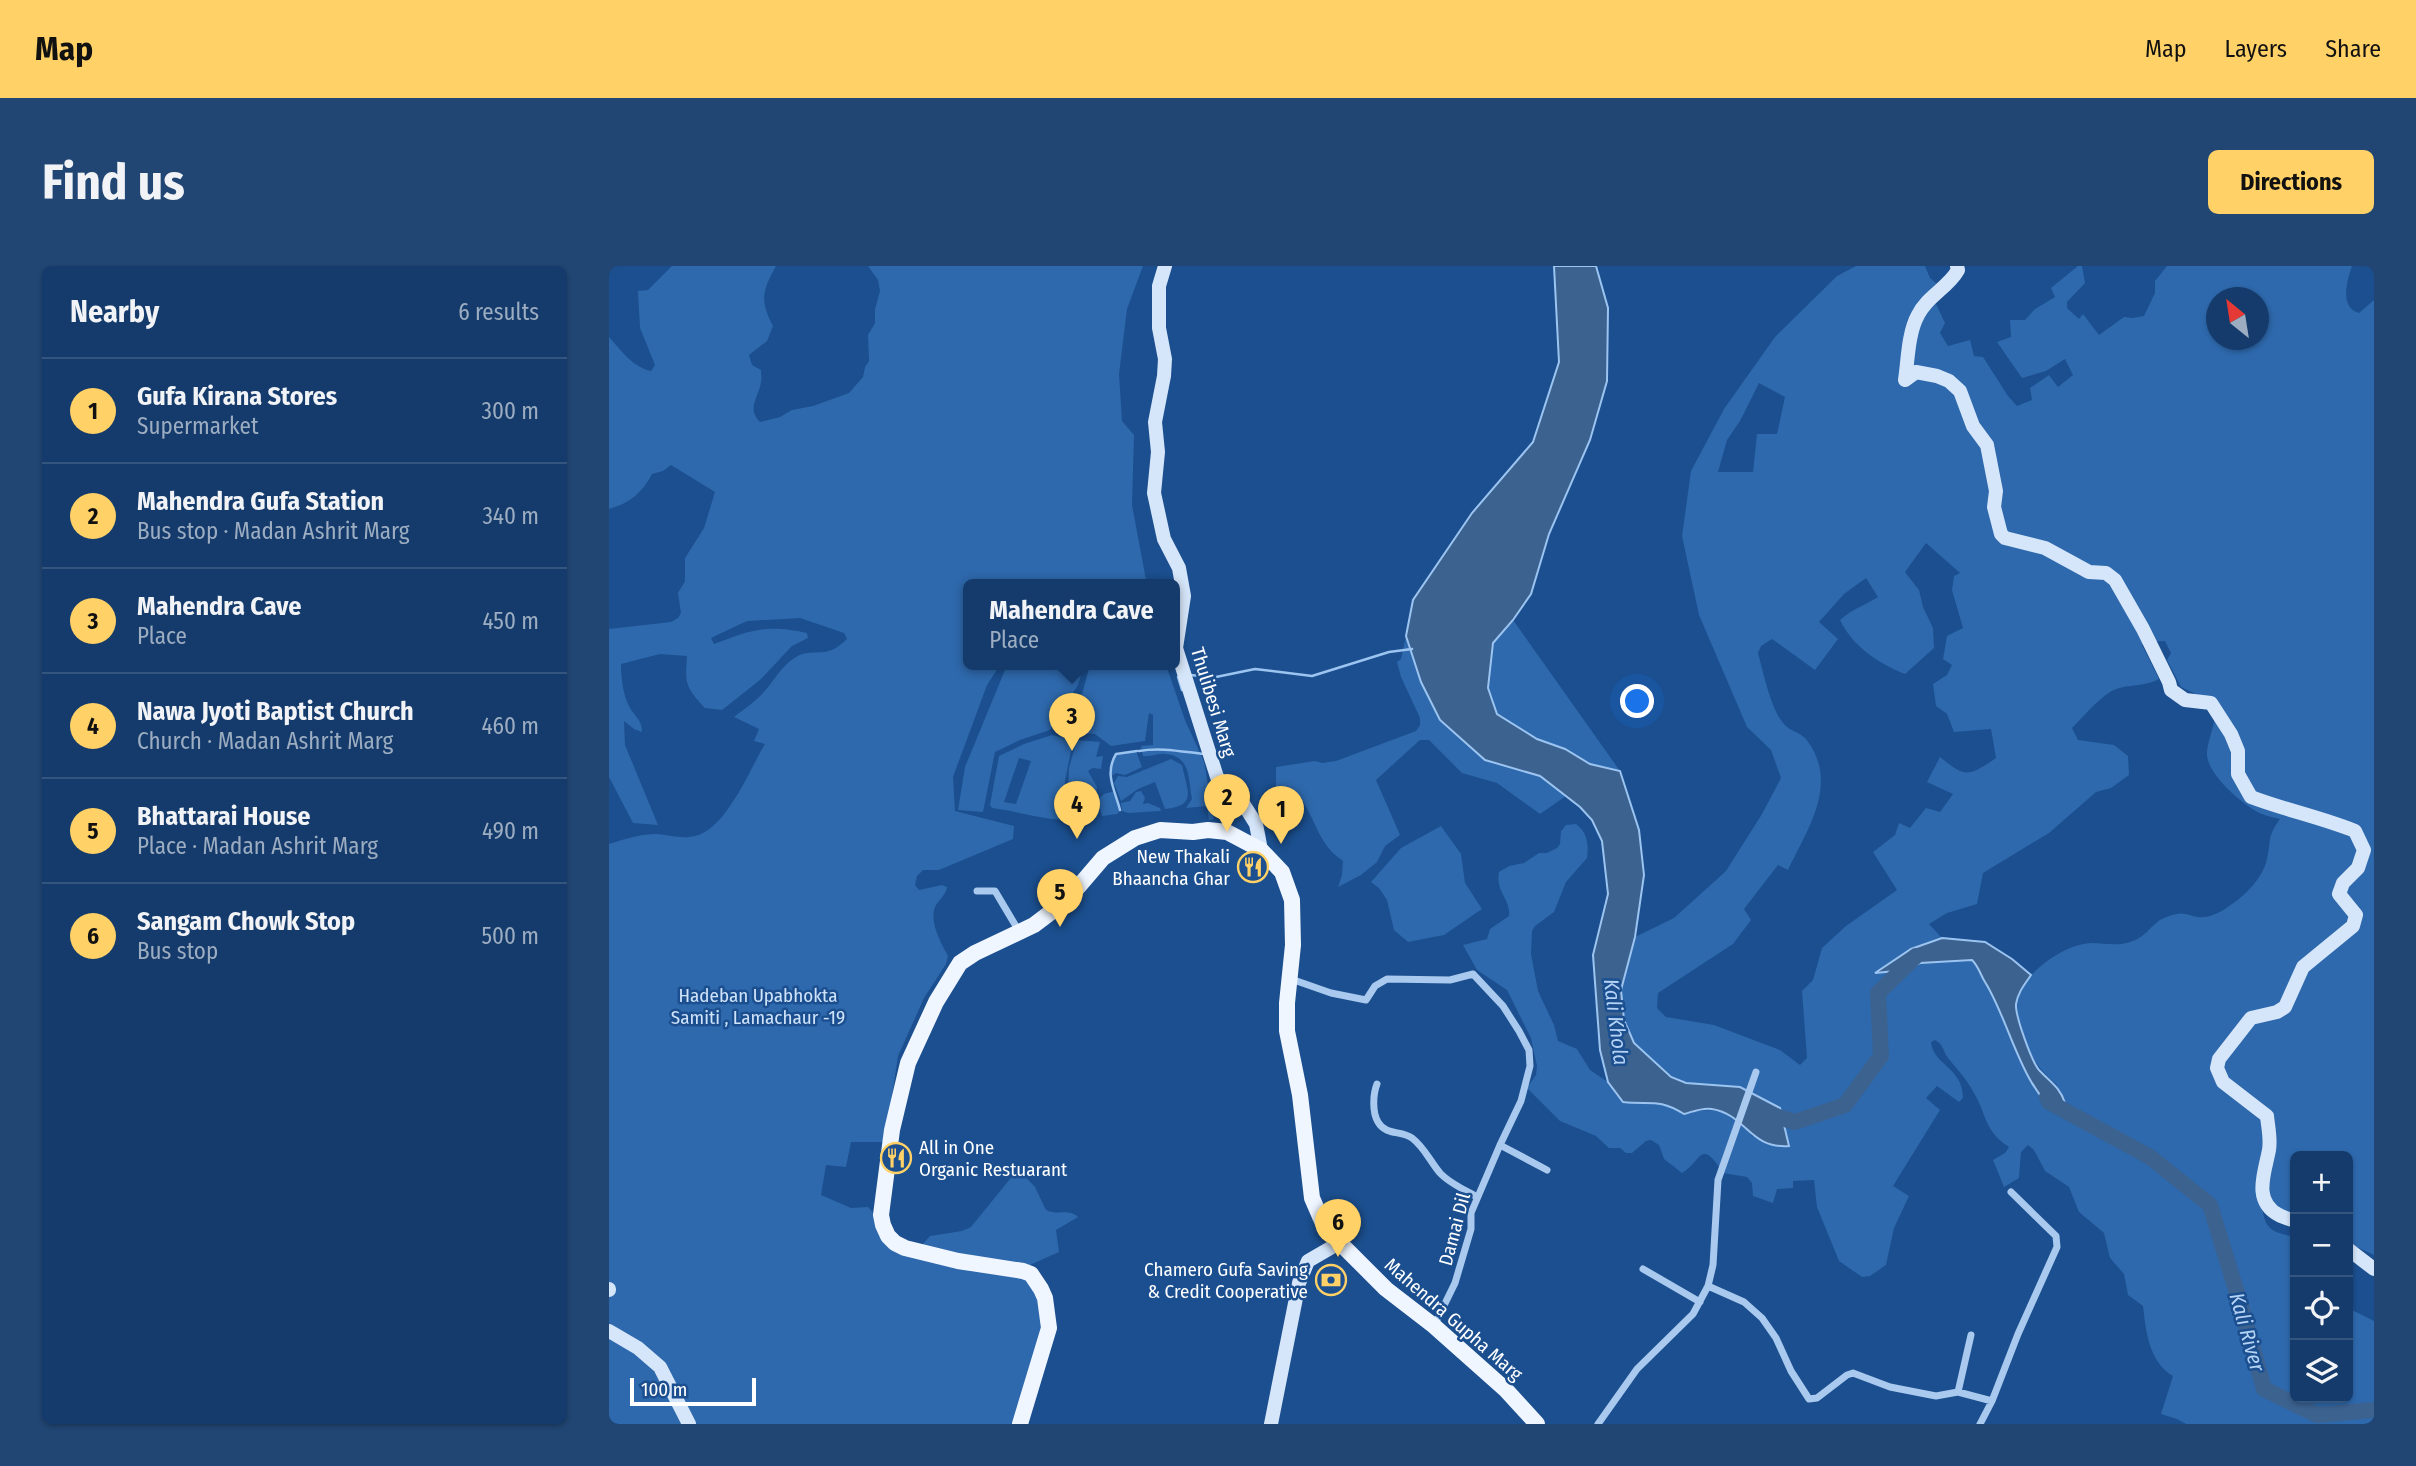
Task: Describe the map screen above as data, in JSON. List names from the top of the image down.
{
  "streets": {
    "main road": ["Mahendra Gupha Marg"],
    "street": ["Thulibesi Marg", "Damai Dil"]
  },
  "crossings": [
    ["Thulibesi Marg", "Mahendra Gupha Marg"],
    ["Damai Dil", "Mahendra Gupha Marg"]
  ],
  "water": ["Kali Khola", "Kali River"],
  "parks": ["Hadeban Upabhokta Samiti , Lamachaur -19"],
  "places": {
    "restaurant": ["New Thakali Bhaancha Ghar", "All in One Organic Restuarant"],
    "bank": ["Chamero Gufa Saving & Credit Cooperative"]
  },
  "scale_bar": "100 m",
  "north": "top left",
  "page": {
    "header": "Map",
    "nav": ["Map", "Layers", "Share"],
    "buttons": "Directions",
    "title": "Find us",
    "heading": ["Nearby", "6 results"],
    "list": [
      {
        "mark": "1",
        "name": "Gufa Kirana Stores",
        "note": "Supermarket",
        "value": "300 m"
      },
      {
        "mark": "2",
        "name": "Mahendra Gufa Station",
        "note": "Bus stop · Madan Ashrit Marg",
        "value": "340 m"
      },
      {
        "mark": "3",
        "name": "Mahendra Cave",
        "note": "Place",
        "value": "450 m"
      },
      {
        "mark": "4",
        "name": "Nawa Jyoti Baptist Church",
        "note": "Church · Madan Ashrit Marg",
        "value": "460 m"
      },
      {
        "mark": "5",
        "name": "Bhattarai House",
        "note": "Place · Madan Ashrit Marg",
        "value": "490 m"
      },
      {
        "mark": "6",
        "name": "Sangam Chowk Stop",
        "note": "Bus stop",
        "value": "500 m"
      }
    ],
    "popup": ["Mahendra Cave", "Place"],
    "pins": [
      "3",
      "2",
      "4",
      "1",
      "5",
      "6"
    ],
    "map_buttons": ["+", "−"],
    "scale": "100 m"
  }
}
